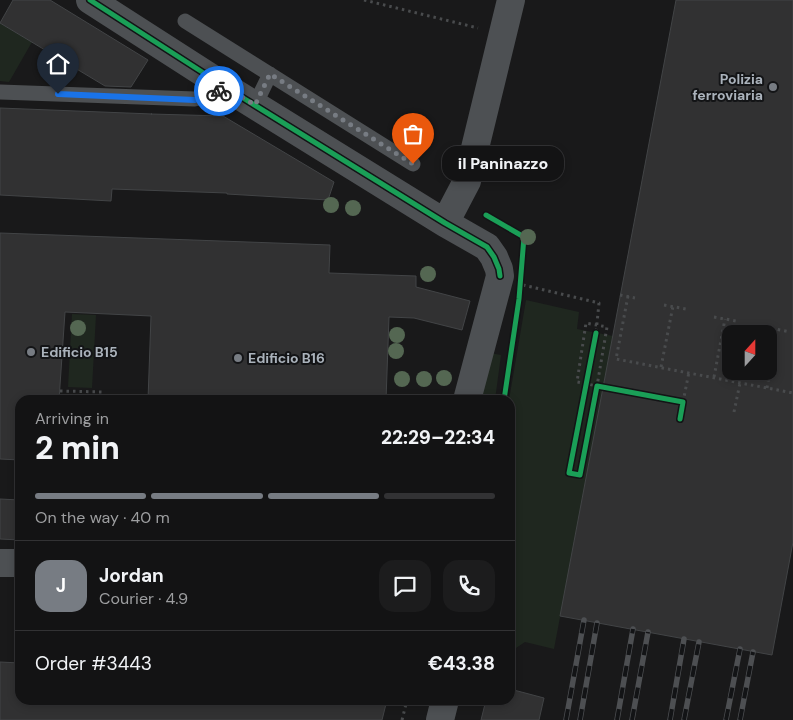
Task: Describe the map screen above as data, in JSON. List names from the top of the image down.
{
  "places": [
    "Polizia ferroviaria",
    "il Paninazzo",
    "Edificio B15",
    "Edificio B16"
  ],
  "north": "top",
  "page": {
    "bubble": "il Paninazzo",
    "heading": ["2 min", "Arriving in", "22:29–22:34"],
    "panel": [
      "Jordan",
      "Courier · 4.9",
      "Order #3443",
      "€43.38"
    ],
    "bar": "On the way · 40 m",
    "round": "J"
  }
}
